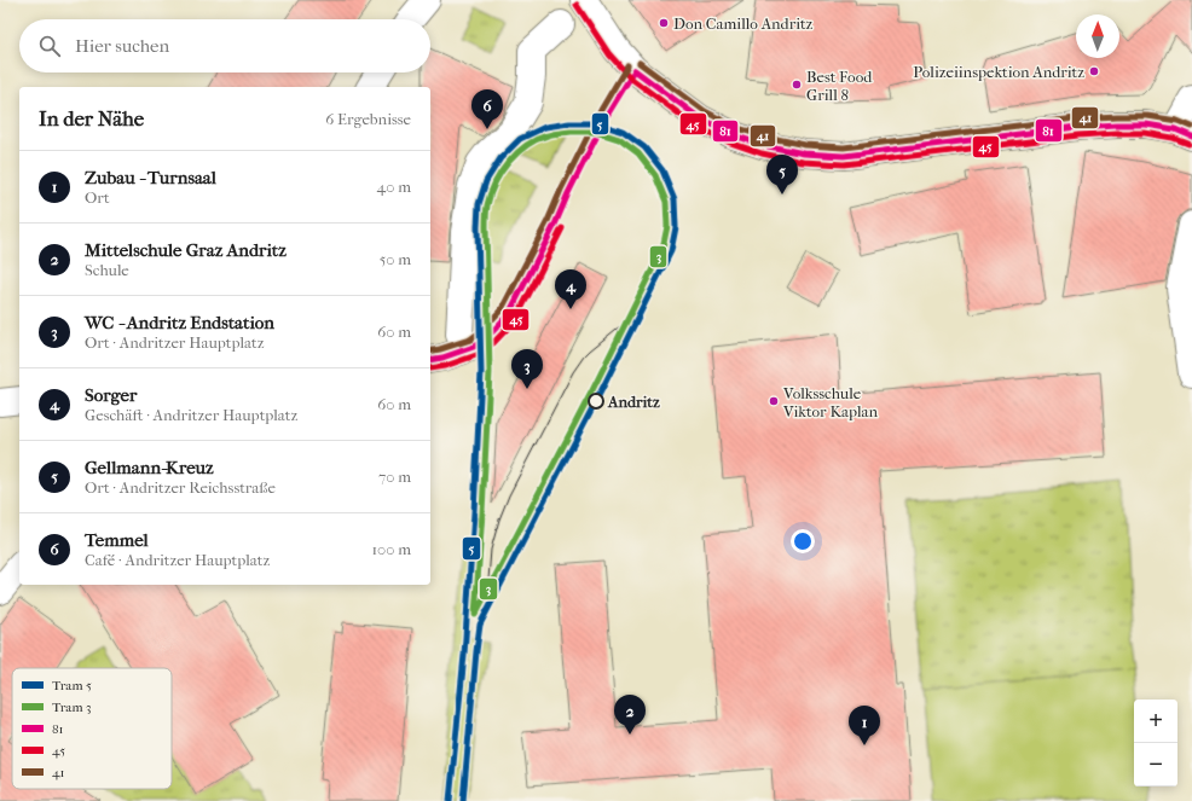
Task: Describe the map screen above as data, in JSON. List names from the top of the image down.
{
  "places": [
    "Don Camillo Andritz",
    "Polizeiinspektion Andritz",
    "Best Food Grill 8",
    "Andritz",
    "Volksschule Viktor Kaplan"
  ],
  "lines": [
    "transit line 45",
    "transit line 41",
    "transit line 81",
    "tram line 5",
    "tram line 3"
  ],
  "legend": [
    "Tram 5",
    "Tram 3",
    "81",
    "45",
    "41"
  ],
  "north": "top",
  "page": {
    "search": "Hier suchen",
    "heading": ["In der Nähe", "6 Ergebnisse"],
    "pins": [
      "6",
      "5",
      "4",
      "3",
      "2",
      "1"
    ],
    "list": [
      {
        "mark": "1",
        "name": "Zubau - Turnsaal",
        "note": "Ort",
        "value": "40 m"
      },
      {
        "mark": "2",
        "name": "Mittelschule Graz Andritz",
        "note": "Schule",
        "value": "50 m"
      },
      {
        "mark": "3",
        "name": "WC - Andritz Endstation",
        "note": "Ort · Andritzer Hauptplatz",
        "value": "60 m"
      },
      {
        "mark": "4",
        "name": "Sorger",
        "note": "Geschäft · Andritzer Hauptplatz",
        "value": "60 m"
      },
      {
        "mark": "5",
        "name": "Gellmann-Kreuz",
        "note": "Ort · Andritzer Reichsstraße",
        "value": "70 m"
      },
      {
        "mark": "6",
        "name": "Temmel",
        "note": "Café · Andritzer Hauptplatz",
        "value": "100 m"
      }
    ],
    "map_buttons": ["+", "−"]
  }
}
